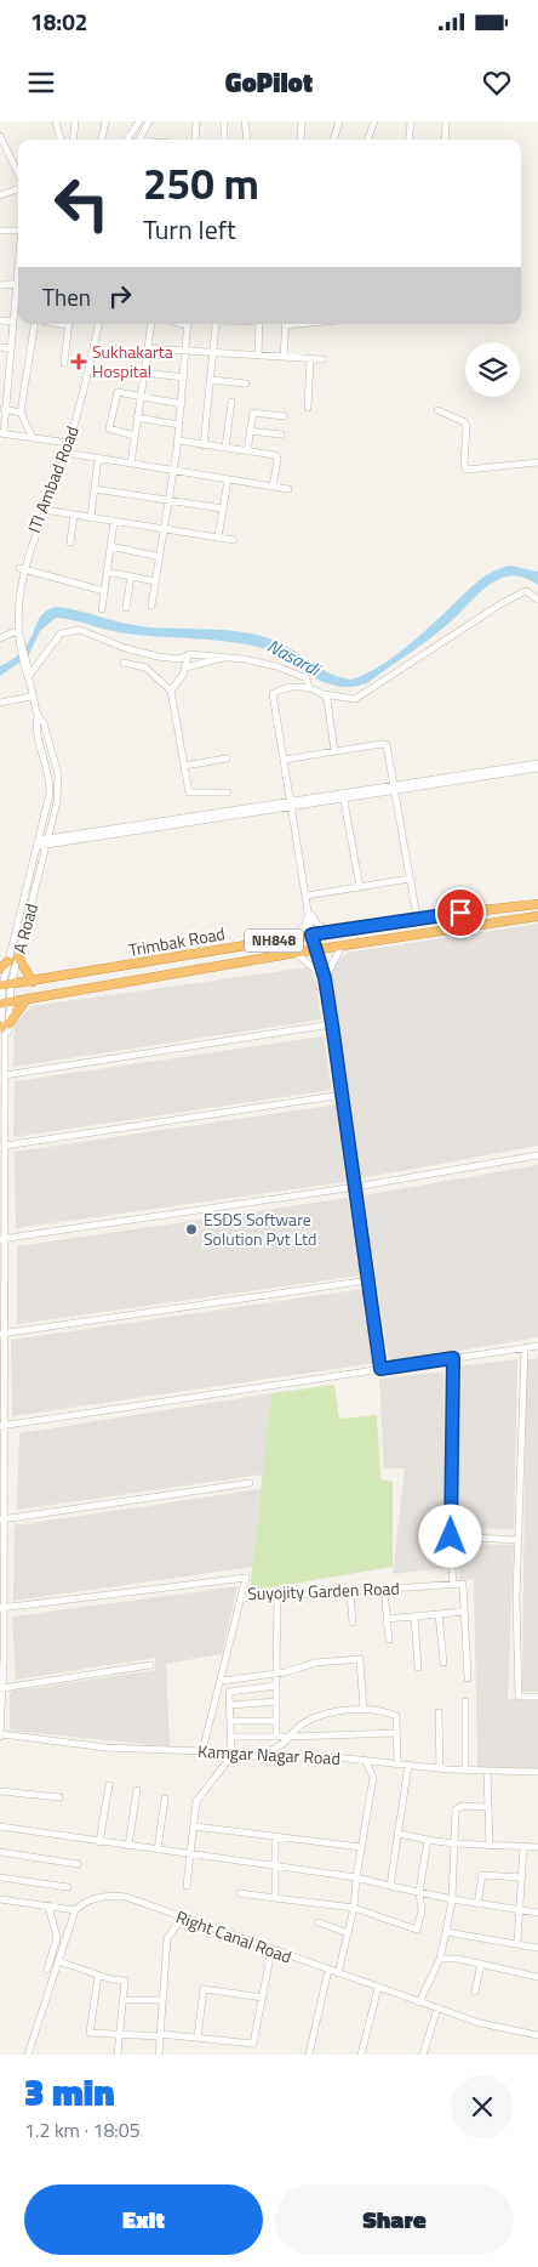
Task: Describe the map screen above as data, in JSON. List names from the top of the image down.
{
  "streets": {
    "highway": ["NH848", "Trimbak Road"],
    "street": [
      "ITI Ambad Road",
      "A Road",
      "Suyojity Garden Road",
      "Kamgar Nagar Road",
      "Right Canal Road"
    ]
  },
  "crossings": [
    ["ITI Ambad Road", "A Road"],
    ["A Road", "NH848"],
    ["A Road", "Trimbak Road"]
  ],
  "water": ["Nasardi"],
  "places": {
    "health": ["Sukhakarta Hospital"],
    "other": ["ESDS Software Solution Pvt Ltd"]
  },
  "page": {
    "status": "18:02",
    "header": "GoPilot",
    "turn": ["250 m", "Turn left"],
    "then": "Then",
    "heading": ["3 min", "1.2 km · 18:05"],
    "buttons": ["Exit", "Share"]
  }
}
